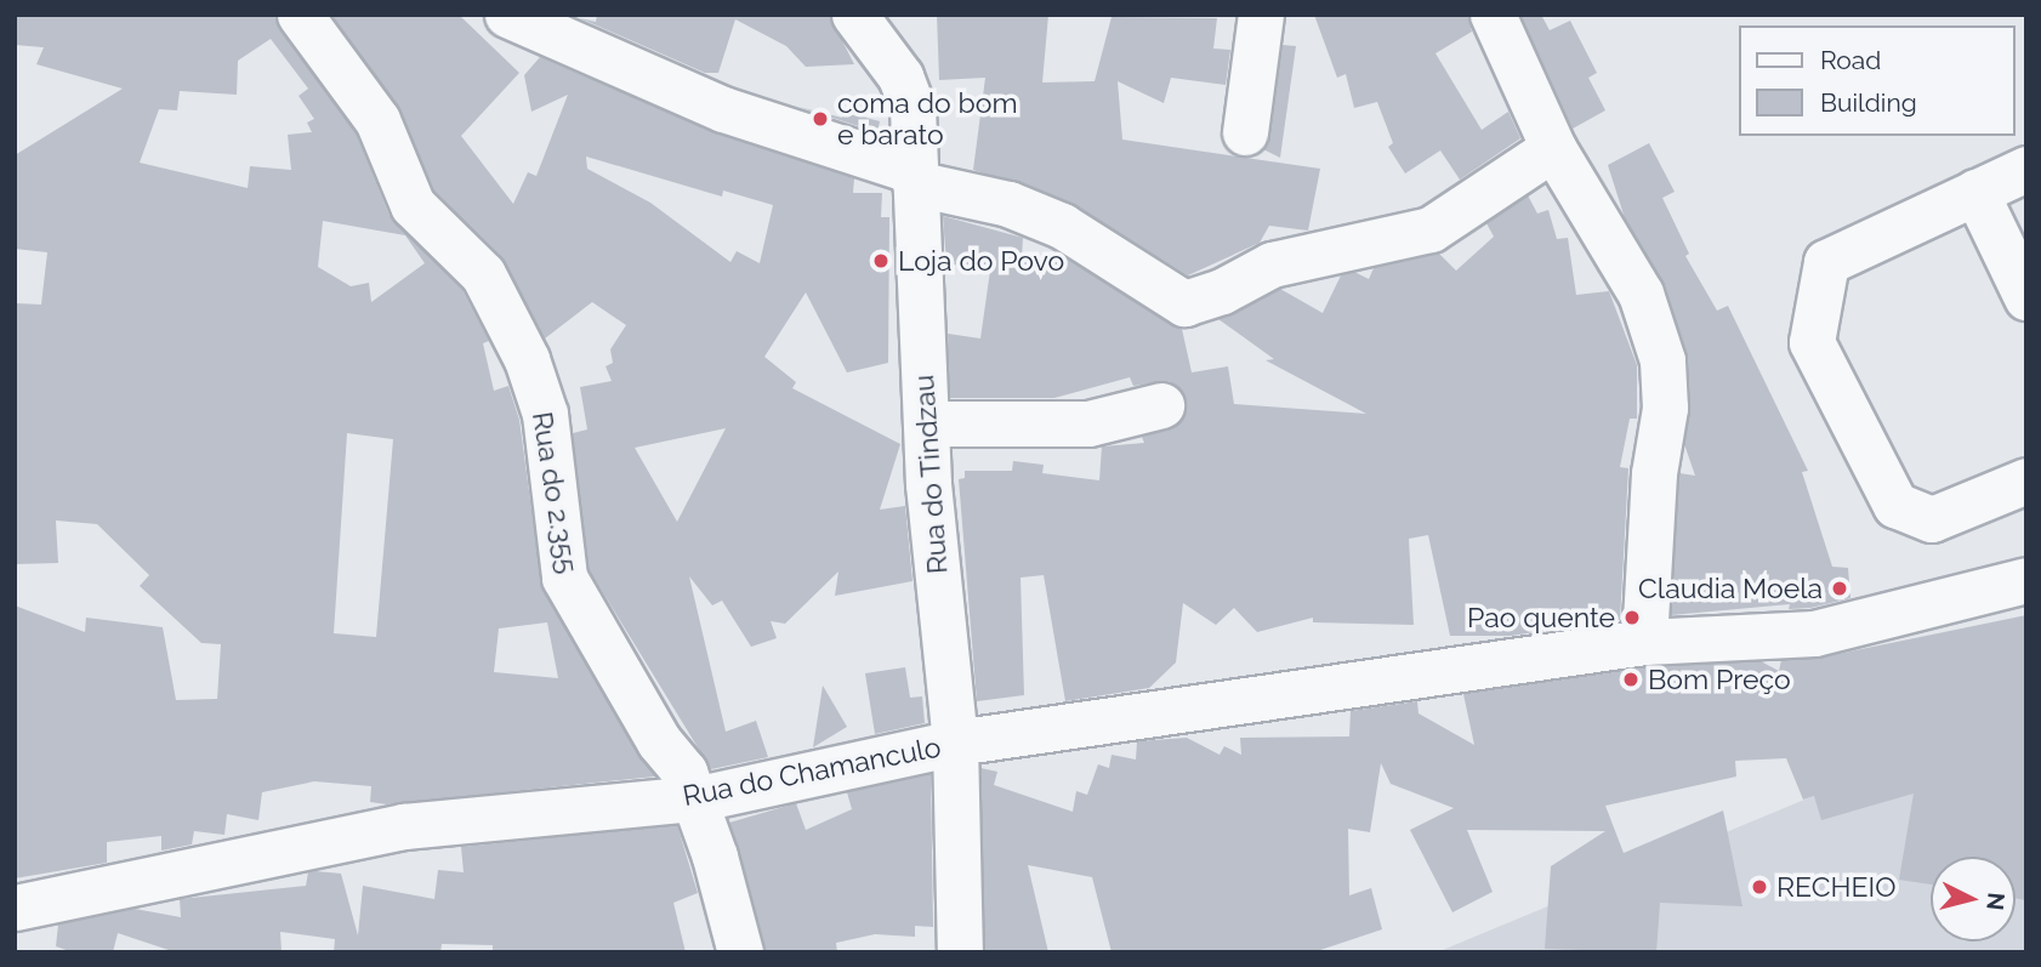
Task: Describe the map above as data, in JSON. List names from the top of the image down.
{
  "streets": {
    "street": ["Rua do Tindzau", "Rua do 2.355", "Rua do Chamanculo"]
  },
  "crossings": [
    ["Rua do Tindzau", "Rua do Chamanculo"],
    ["Rua do 2.355", "Rua do Chamanculo"]
  ],
  "places": [
    "coma do bom e barato",
    "Loja do Povo",
    "Claudia Moela",
    "Pao quente",
    "Bom Preço",
    "RECHEIO"
  ],
  "legend": ["Road", "Building"],
  "north": "right"
}
